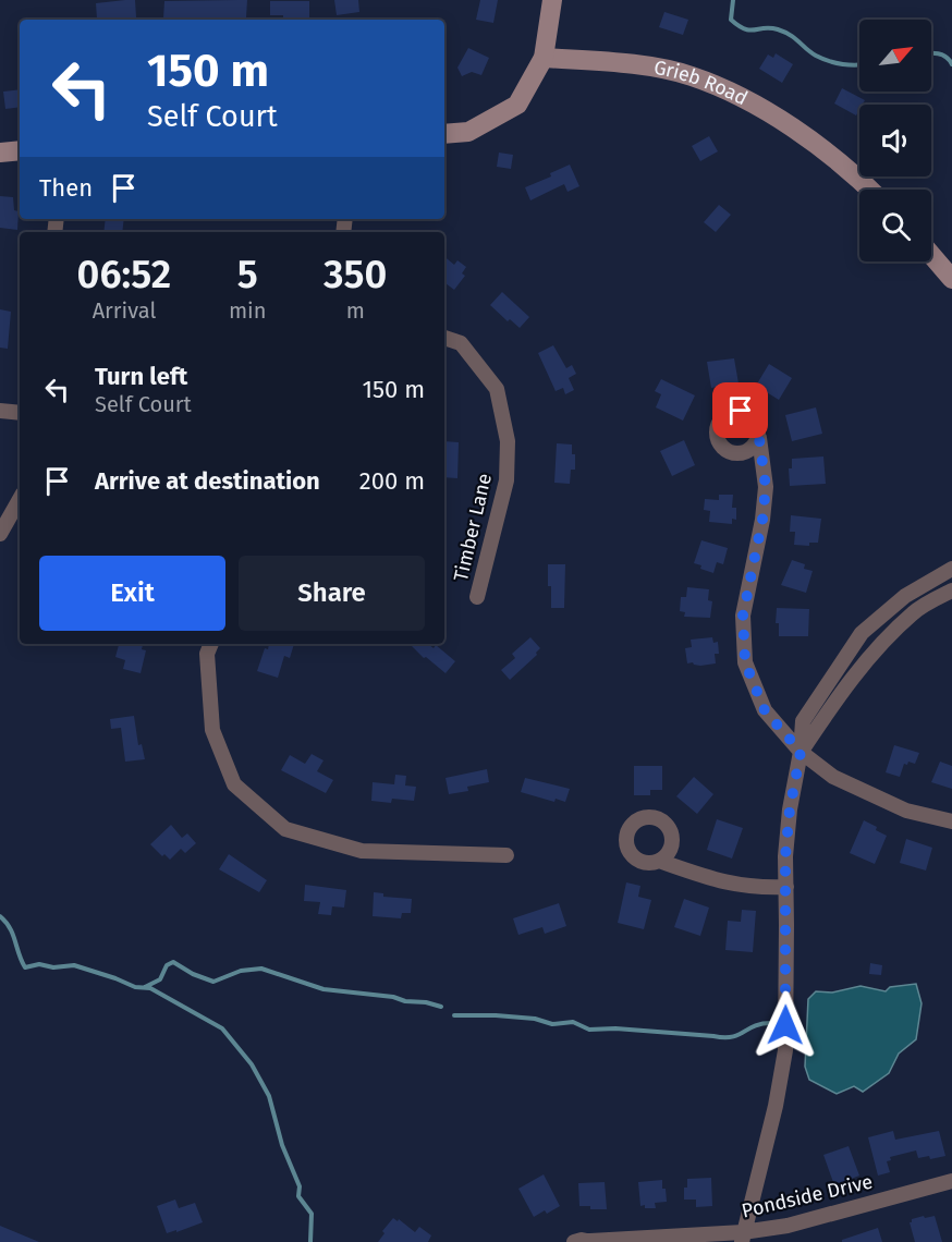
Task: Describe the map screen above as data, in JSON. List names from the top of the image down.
{
  "streets": {
    "street": ["Grieb Road", "Timber Lane", "Pondside Drive"]
  },
  "north": "top right",
  "page": {
    "turn": ["150 m", "Self Court"],
    "then": "Then",
    "eta": [
      "06:52",
      "Arrival",
      "5",
      "min",
      "350",
      "m"
    ],
    "list": [
      {
        "name": "Turn left",
        "note": "Self Court",
        "value": "150 m"
      },
      {
        "name": "Arrive at destination",
        "value": "200 m"
      }
    ],
    "buttons": ["Exit", "Share"]
  }
}
